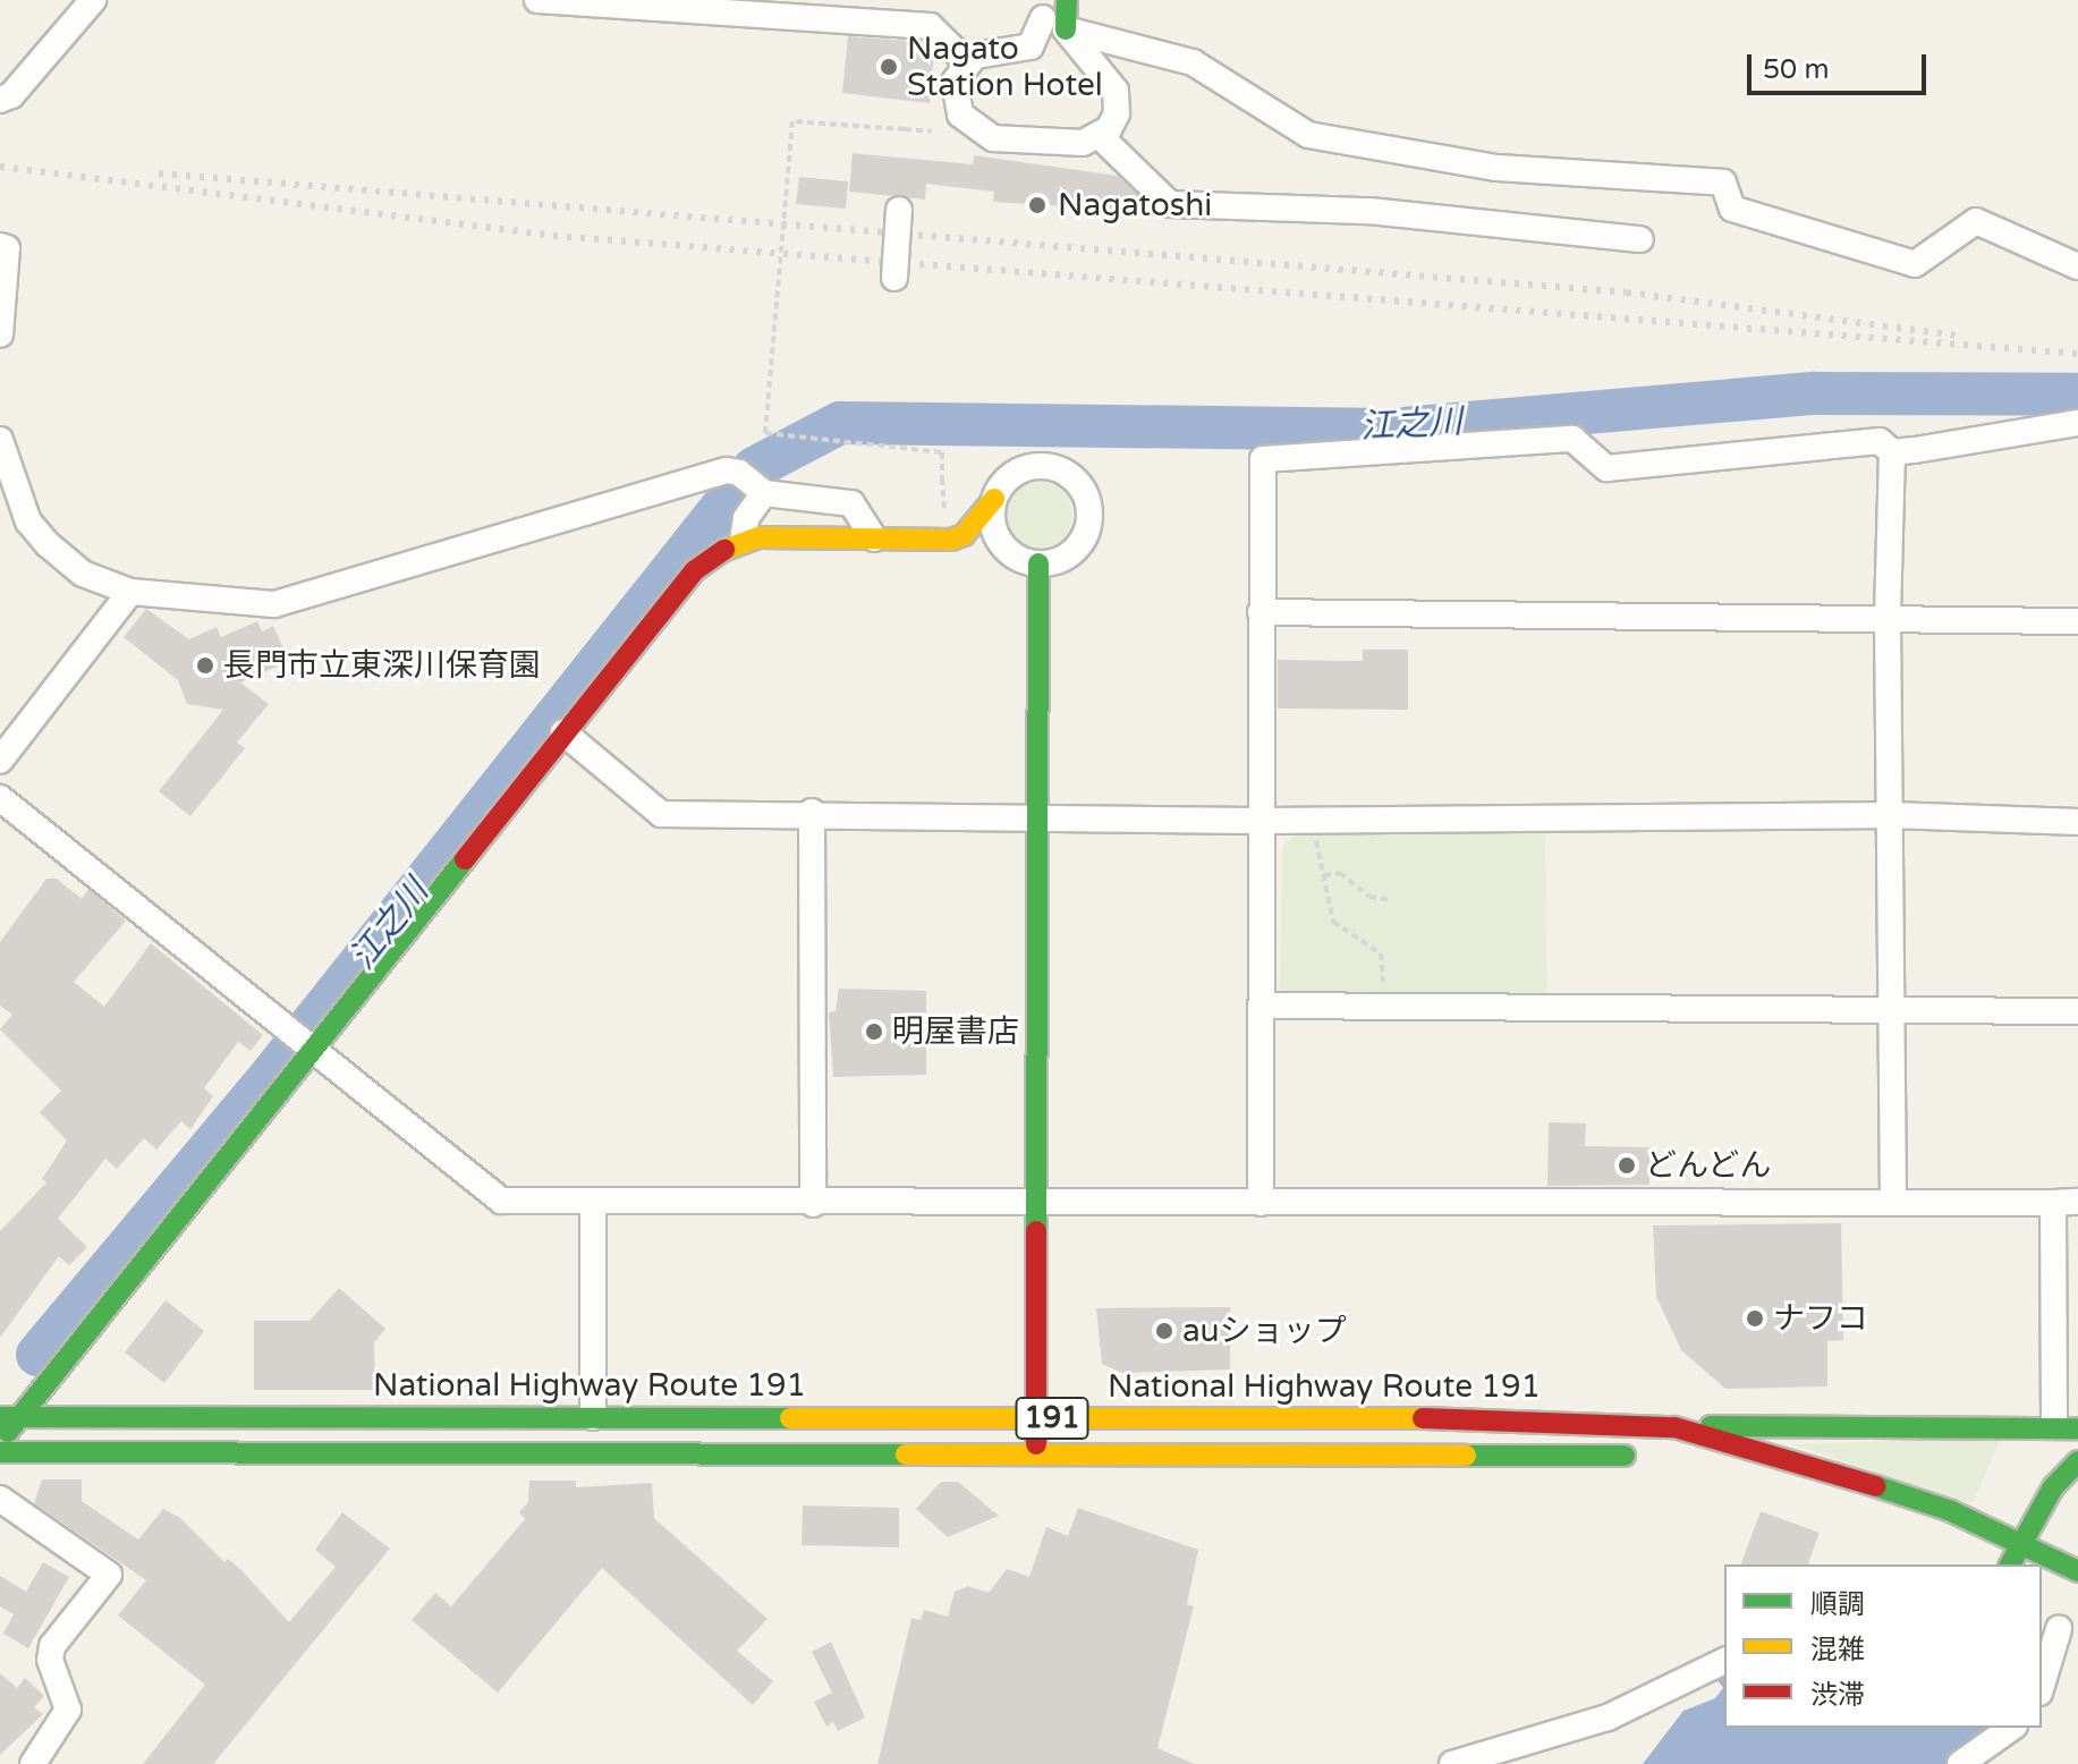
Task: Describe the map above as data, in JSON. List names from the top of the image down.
{
  "streets": {
    "main road": ["National Highway Route 191", "191"]
  },
  "water": ["江之川"],
  "places": [
    "Nagato Station Hotel",
    "Nagatoshi",
    "長門市立東深川保育園",
    "明屋書店",
    "どんどん",
    "ナフコ",
    "auショップ"
  ],
  "legend": ["順調", "混雑", "渋滞"],
  "scale_bar": "50 m"
}
